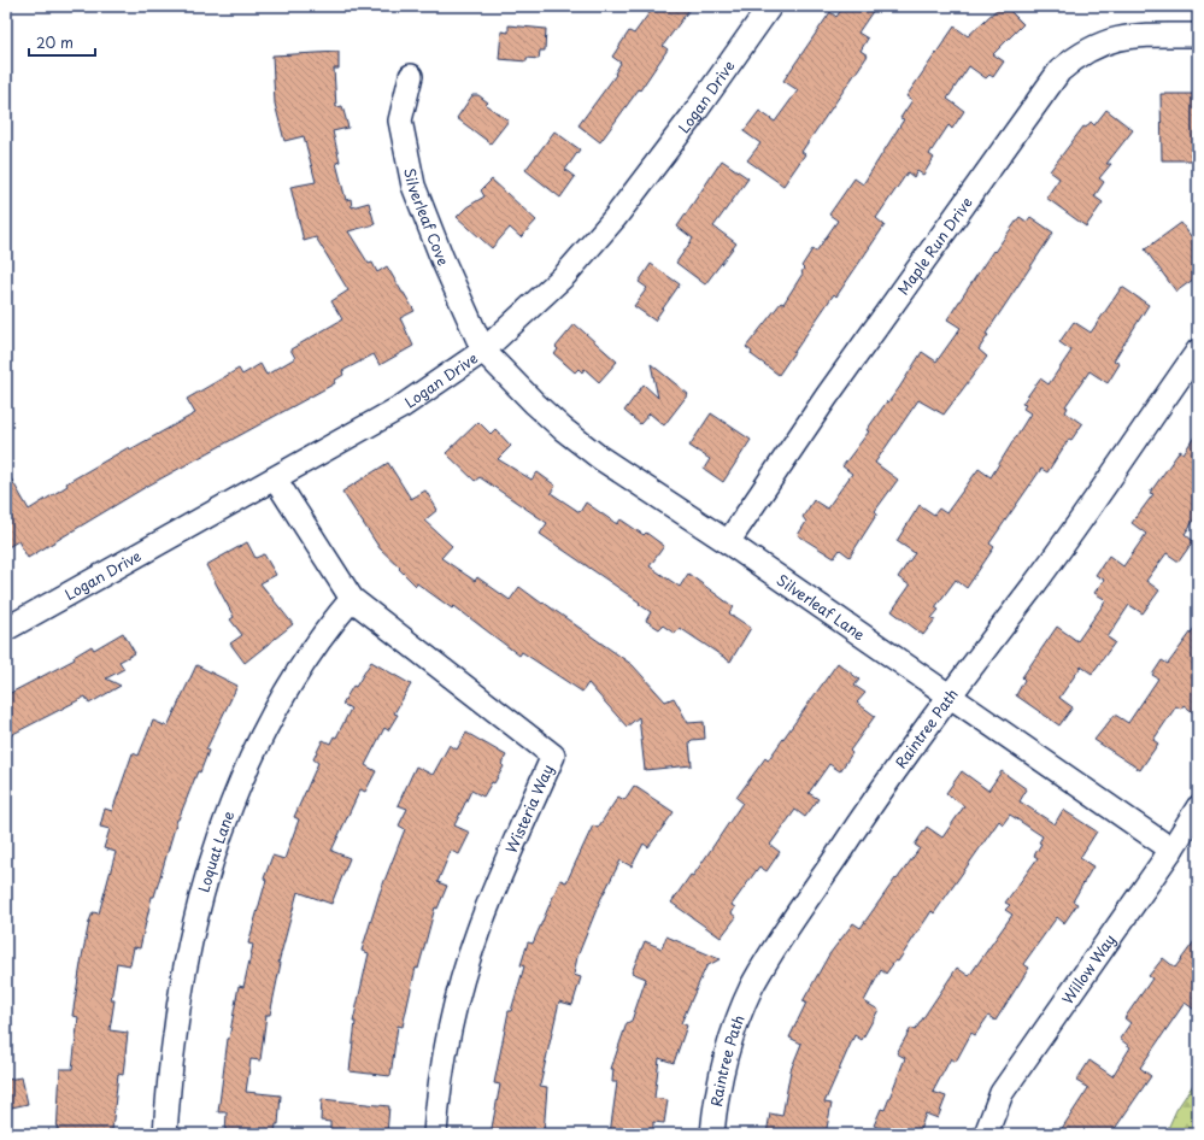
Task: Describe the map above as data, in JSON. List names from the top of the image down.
{
  "streets": {
    "street": [
      "Logan Drive",
      "Silverleaf Cove",
      "Maple Run Drive",
      "Silverleaf Lane",
      "Raintree Path",
      "Wisteria Way",
      "Loquat Lane",
      "Willow Way"
    ]
  },
  "crossings": [
    ["Logan Drive", "Silverleaf Cove"],
    ["Logan Drive", "Silverleaf Lane"],
    ["Logan Drive", "Wisteria Way"],
    ["Silverleaf Cove", "Silverleaf Lane"],
    ["Maple Run Drive", "Silverleaf Lane"],
    ["Silverleaf Lane", "Raintree Path"],
    ["Silverleaf Lane", "Willow Way"],
    ["Wisteria Way", "Loquat Lane"]
  ],
  "scale_bar": "20 m"
}
